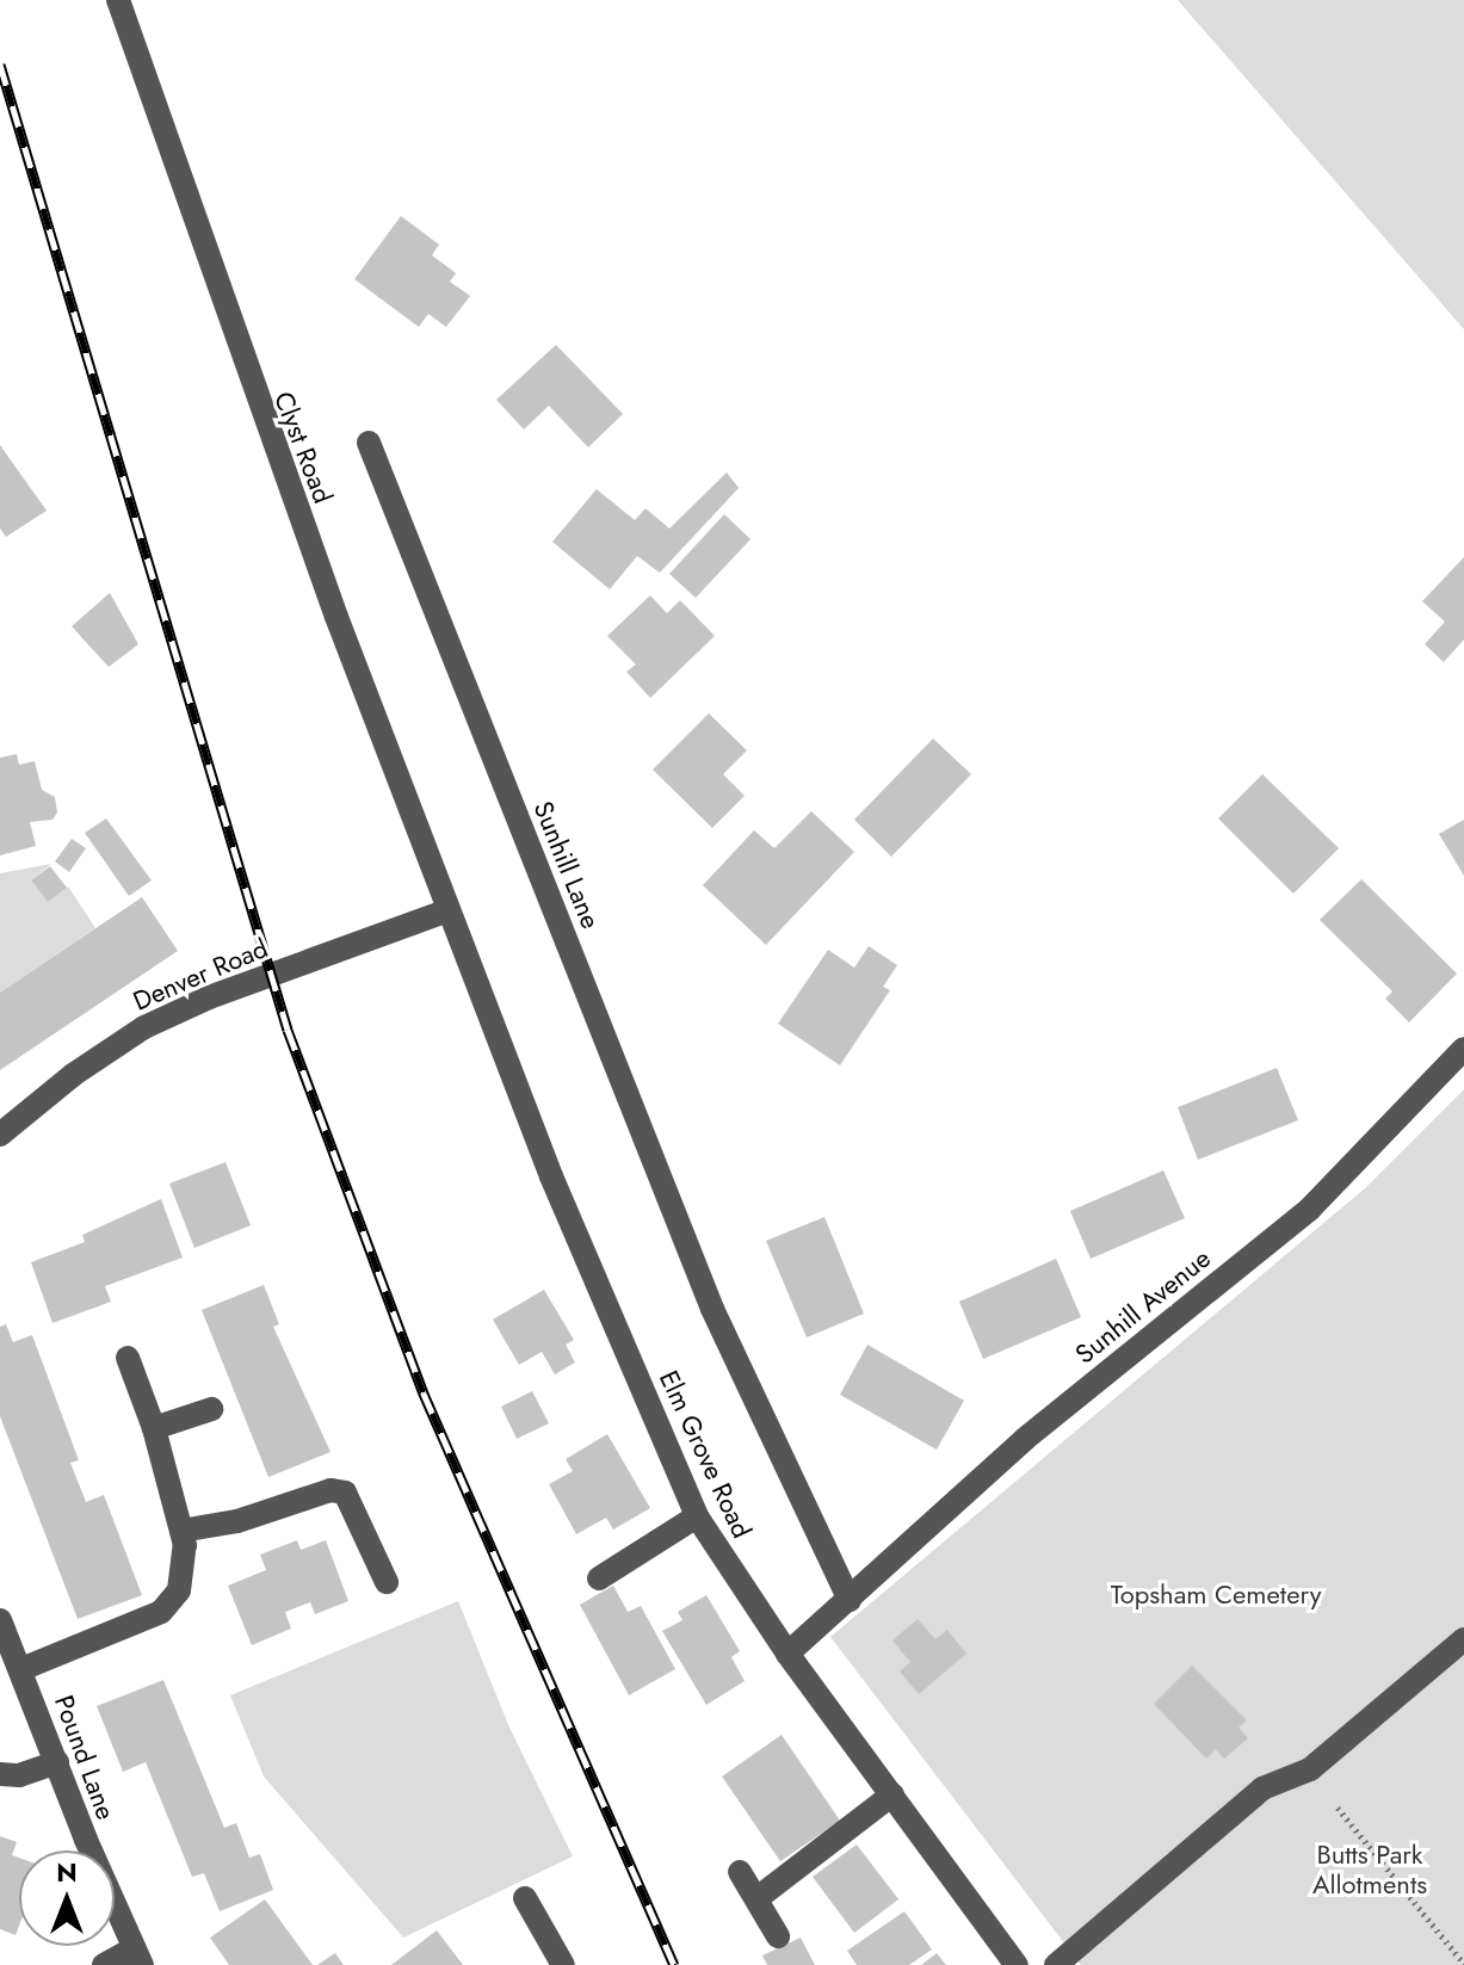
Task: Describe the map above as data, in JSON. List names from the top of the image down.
{
  "streets": {
    "street": [
      "Clyst Road",
      "Sunhill Lane",
      "Denver Road",
      "Sunhill Avenue",
      "Elm Grove Road",
      "Pound Lane"
    ]
  },
  "crossings": [
    ["Clyst Road", "Denver Road"],
    ["Clyst Road", "Elm Grove Road"],
    ["Sunhill Lane", "Sunhill Avenue"],
    ["Denver Road", "Elm Grove Road"],
    ["Sunhill Avenue", "Elm Grove Road"]
  ],
  "parks": ["Topsham Cemetery", "Butts Park Allotments"],
  "north": "top"
}
